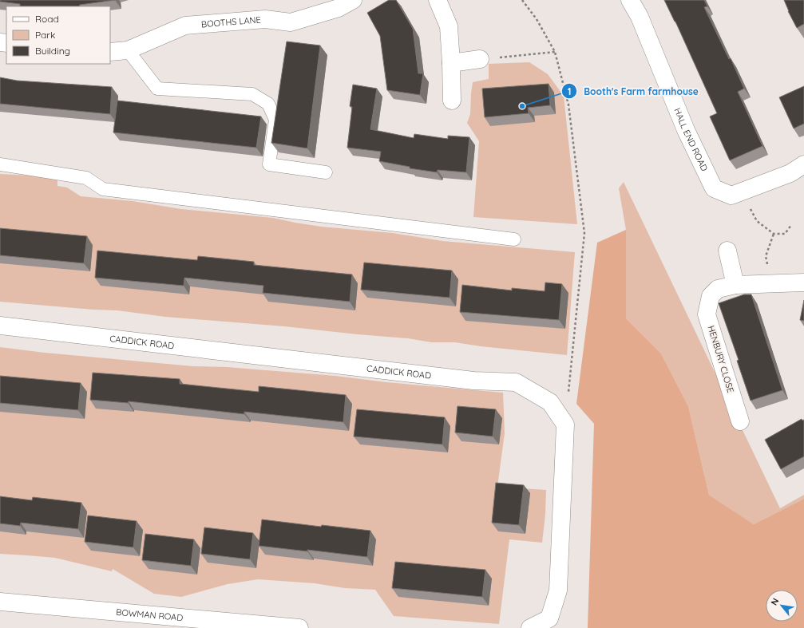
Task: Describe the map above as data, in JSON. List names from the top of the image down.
{
  "streets": {
    "street": [
      "BOOTHS LANE",
      "HALL END ROAD",
      "CADDICK ROAD",
      "HENBURY CLOSE",
      "BOWMAN ROAD"
    ]
  },
  "places": ["Booth's Farm farmhouse"],
  "legend": ["Road", "Park", "Building"],
  "north": "top left"
}
